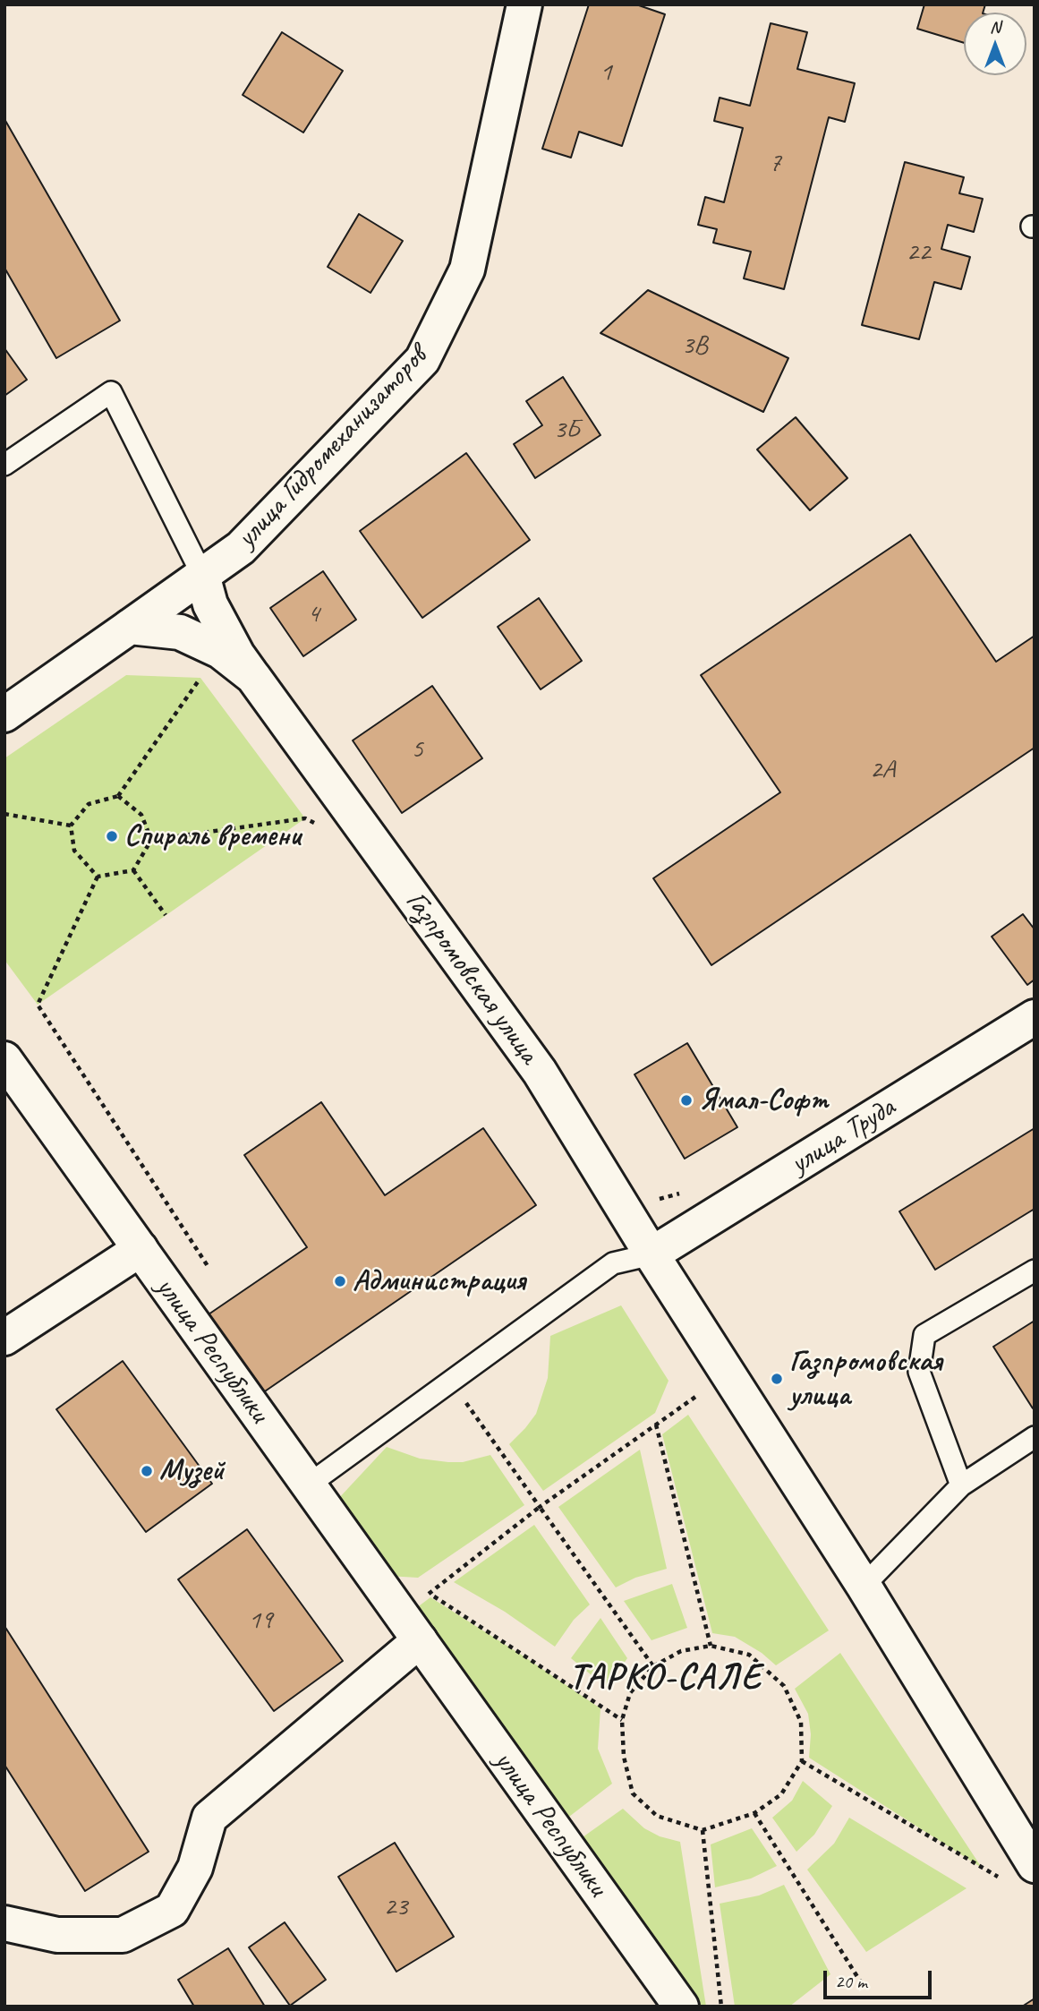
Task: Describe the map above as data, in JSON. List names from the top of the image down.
{
  "streets": {
    "street": [
      "улица Гидромеханизаторов",
      "Газпромовская улица",
      "улица Труда",
      "улица Республики"
    ]
  },
  "crossings": [
    ["улица Гидромеханизаторов", "Газпромовская улица"],
    ["Газпромовская улица", "улица Труда"]
  ],
  "districts": ["ТАРКО-САЛЕ"],
  "places": [
    "Спираль времени",
    "Ямал-Софт",
    "Администрация",
    "Газпромовская улица",
    "Музей"
  ],
  "house_numbers": [
    "1",
    "7",
    "22",
    "3В",
    "3Б",
    "4",
    "5",
    "2А",
    "19",
    "23"
  ],
  "scale_bar": "20 m",
  "north": "top"
}
